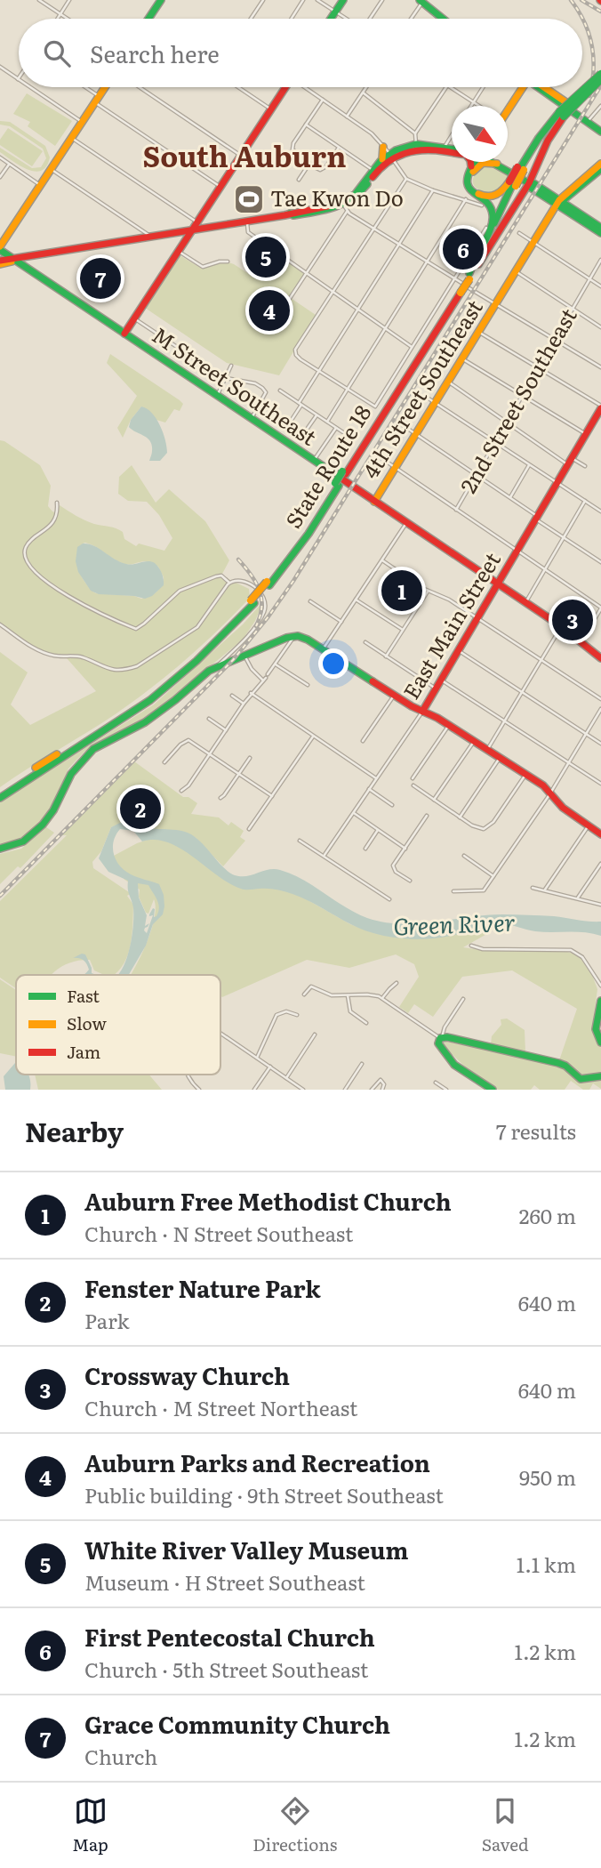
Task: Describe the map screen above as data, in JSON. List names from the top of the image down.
{
  "streets": {
    "main road": [
      "M Street Southeast",
      "4th Street Southeast",
      "State Route 18",
      "East Main Street"
    ],
    "street": ["2nd Street Southeast"]
  },
  "crossings": [
    ["M Street Southeast", "4th Street Southeast"],
    ["M Street Southeast", "East Main Street"]
  ],
  "districts": ["South Auburn"],
  "water": ["Green River"],
  "places": {
    "sports": ["Tae Kwon Do"]
  },
  "legend": ["Fast", "Slow", "Jam"],
  "north": "bottom right",
  "page": {
    "search": "Search here",
    "pins": [
      "6",
      "5",
      "7",
      "4",
      "1",
      "3",
      "2"
    ],
    "heading": ["Nearby", "7 results"],
    "list": [
      {
        "mark": "1",
        "name": "Auburn Free Methodist Church",
        "note": "Church · N Street Southeast",
        "value": "260 m"
      },
      {
        "mark": "2",
        "name": "Fenster Nature Park",
        "note": "Park",
        "value": "640 m"
      },
      {
        "mark": "3",
        "name": "Crossway Church",
        "note": "Church · M Street Northeast",
        "value": "640 m"
      },
      {
        "mark": "4",
        "name": "Auburn Parks and Recreation",
        "note": "Public building · 9th Street Southeast",
        "value": "950 m"
      },
      {
        "mark": "5",
        "name": "White River Valley Museum",
        "note": "Museum · H Street Southeast",
        "value": "1.1 km"
      },
      {
        "mark": "6",
        "name": "First Pentecostal Church",
        "note": "Church · 5th Street Southeast",
        "value": "1.2 km"
      },
      {
        "mark": "7",
        "name": "Grace Community Church",
        "note": "Church",
        "value": "1.2 km"
      }
    ],
    "nav": ["Map", "Directions", "Saved"]
  }
}
